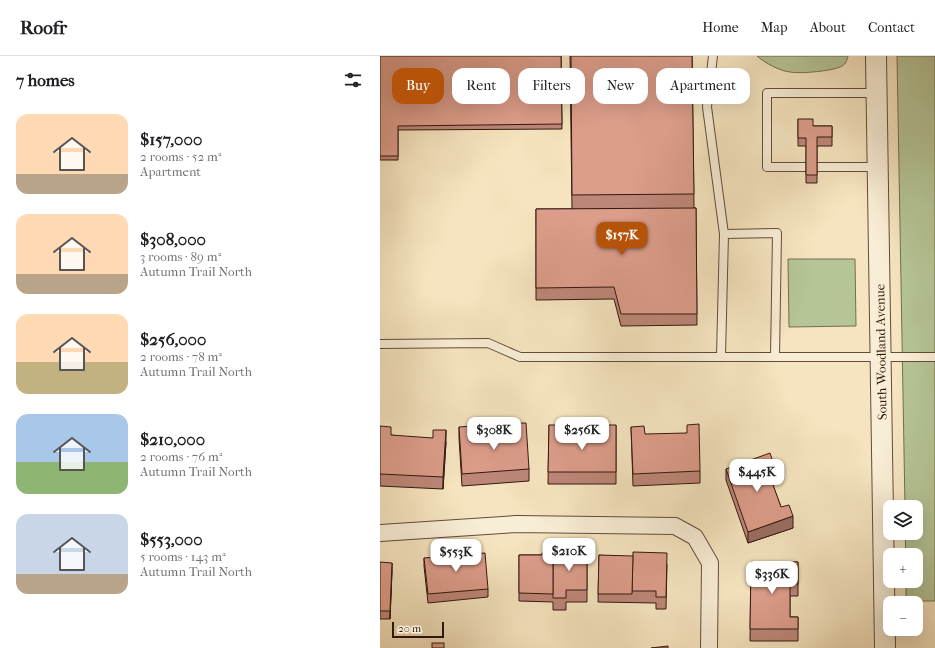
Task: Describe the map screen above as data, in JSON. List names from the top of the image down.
{
  "streets": {
    "street": ["South Woodland Avenue"]
  },
  "scale_bar": "20 m",
  "page": {
    "header": "Roofr",
    "nav": [
      "Home",
      "Map",
      "About",
      "Contact"
    ],
    "heading": "7 homes",
    "chip": [
      "Buy",
      "Rent",
      "Filters",
      "New",
      "Apartment"
    ],
    "list": [
      {
        "name": "$157,000",
        "note": "2 rooms · 52 m² · Apartment"
      },
      {
        "name": "$308,000",
        "note": "3 rooms · 89 m² · Autumn Trail North"
      },
      {
        "name": "$256,000",
        "note": "2 rooms · 78 m² · Autumn Trail North"
      },
      {
        "name": "$210,000",
        "note": "2 rooms · 76 m² · Autumn Trail North"
      },
      {
        "name": "$553,000",
        "note": "5 rooms · 143 m² · Autumn Trail North"
      }
    ],
    "price": [
      "$157K",
      "$308K",
      "$256K",
      "$445K",
      "$210K",
      "$553K",
      "$336K"
    ],
    "map_buttons": ["+", "−"],
    "scale": "20 m"
  }
}
